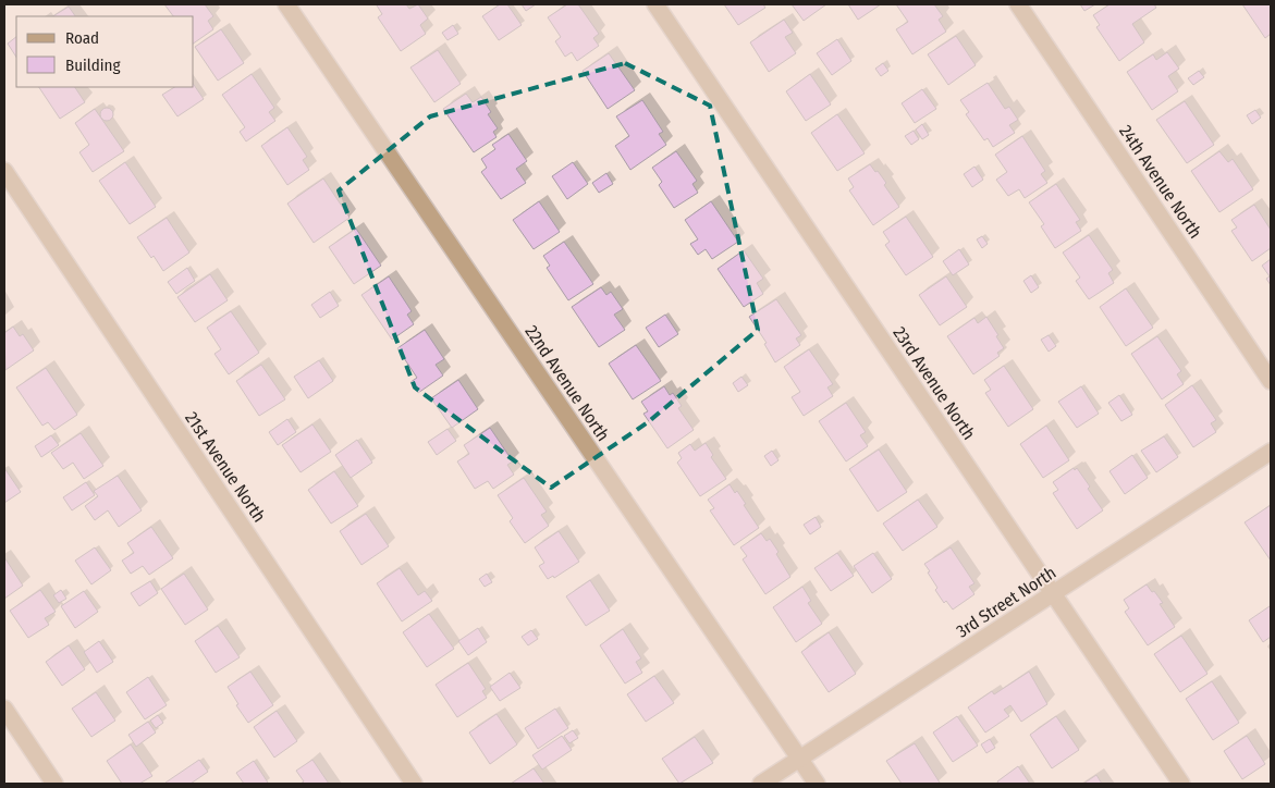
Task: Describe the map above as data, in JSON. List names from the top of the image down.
{
  "streets": {
    "street": [
      "24th Avenue North",
      "22nd Avenue North",
      "23rd Avenue North",
      "21st Avenue North",
      "3rd Street North"
    ]
  },
  "crossings": [
    ["22nd Avenue North", "3rd Street North"],
    ["23rd Avenue North", "3rd Street North"]
  ],
  "legend": ["Road", "Building"]
}
